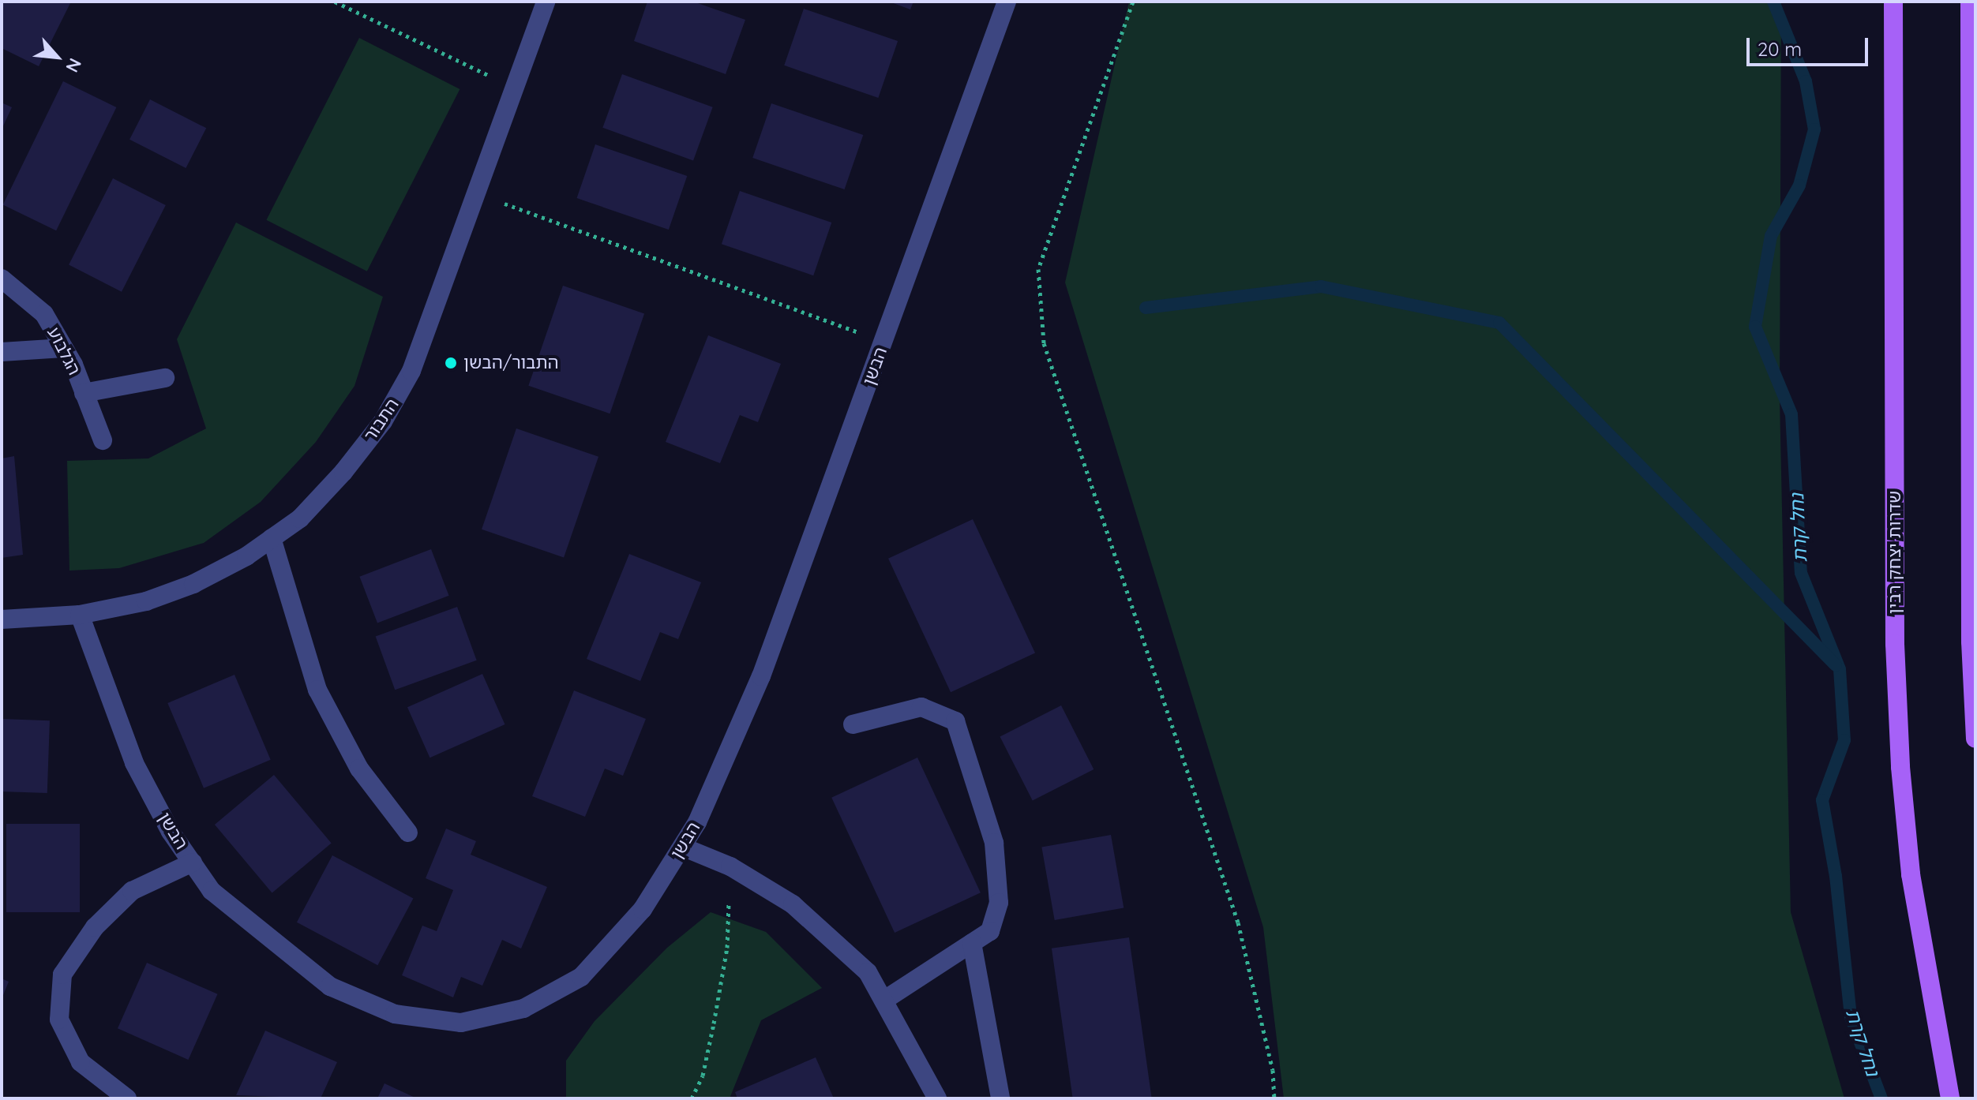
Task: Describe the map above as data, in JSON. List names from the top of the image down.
{
  "streets": {
    "main road": ["שדרות יצחק רבין"],
    "street": ["הגלבוע", "הבשן", "התבור"]
  },
  "crossings": [
    ["הבשן", "התבור"]
  ],
  "water": ["נחל קרת"],
  "places": ["התבור/הבשן"],
  "scale_bar": "20 m",
  "north": "bottom right"
}
